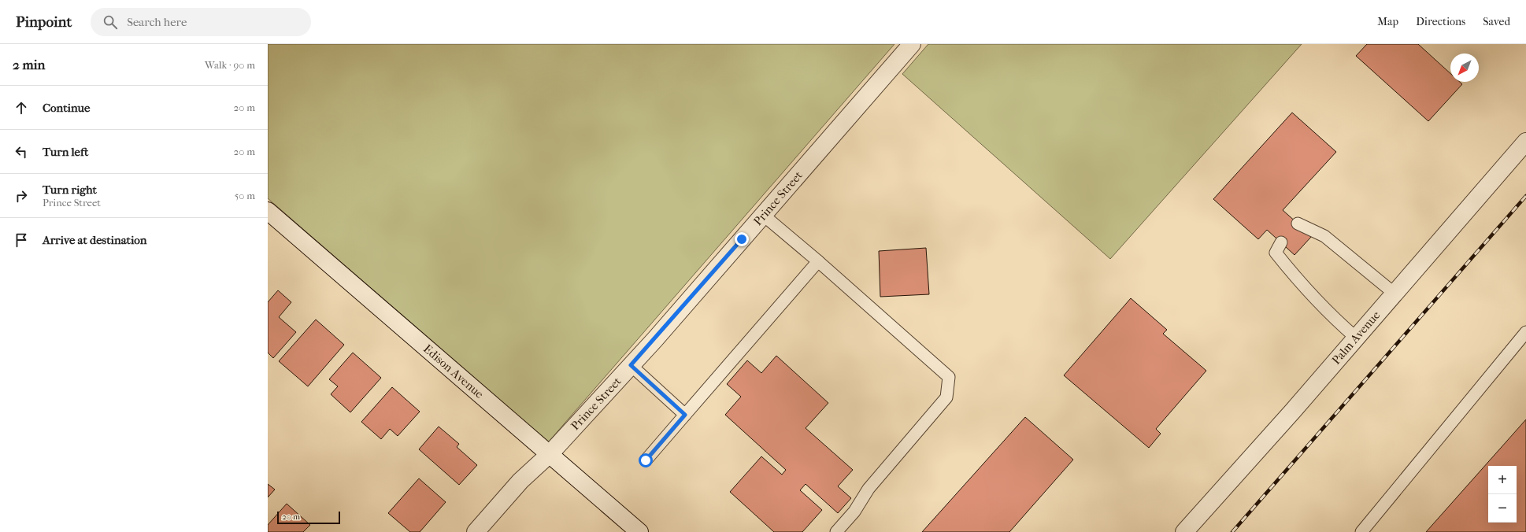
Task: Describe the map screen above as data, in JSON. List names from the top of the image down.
{
  "streets": {
    "street": ["Prince Street", "Palm Avenue", "Edison Avenue"]
  },
  "crossings": [
    ["Prince Street", "Edison Avenue"]
  ],
  "scale_bar": "20 m",
  "north": "bottom left",
  "page": {
    "header": "Pinpoint",
    "search": "Search here",
    "nav": ["Map", "Directions", "Saved"],
    "heading": ["2 min", "Walk · 90 m"],
    "list": [
      ["Continue", "20 m"],
      ["Turn left", "20 m"],
      ["Turn right", "Prince Street", "50 m"],
      "Arrive at destination"
    ],
    "map_buttons": ["+", "−"],
    "scale": "20 m"
  }
}
